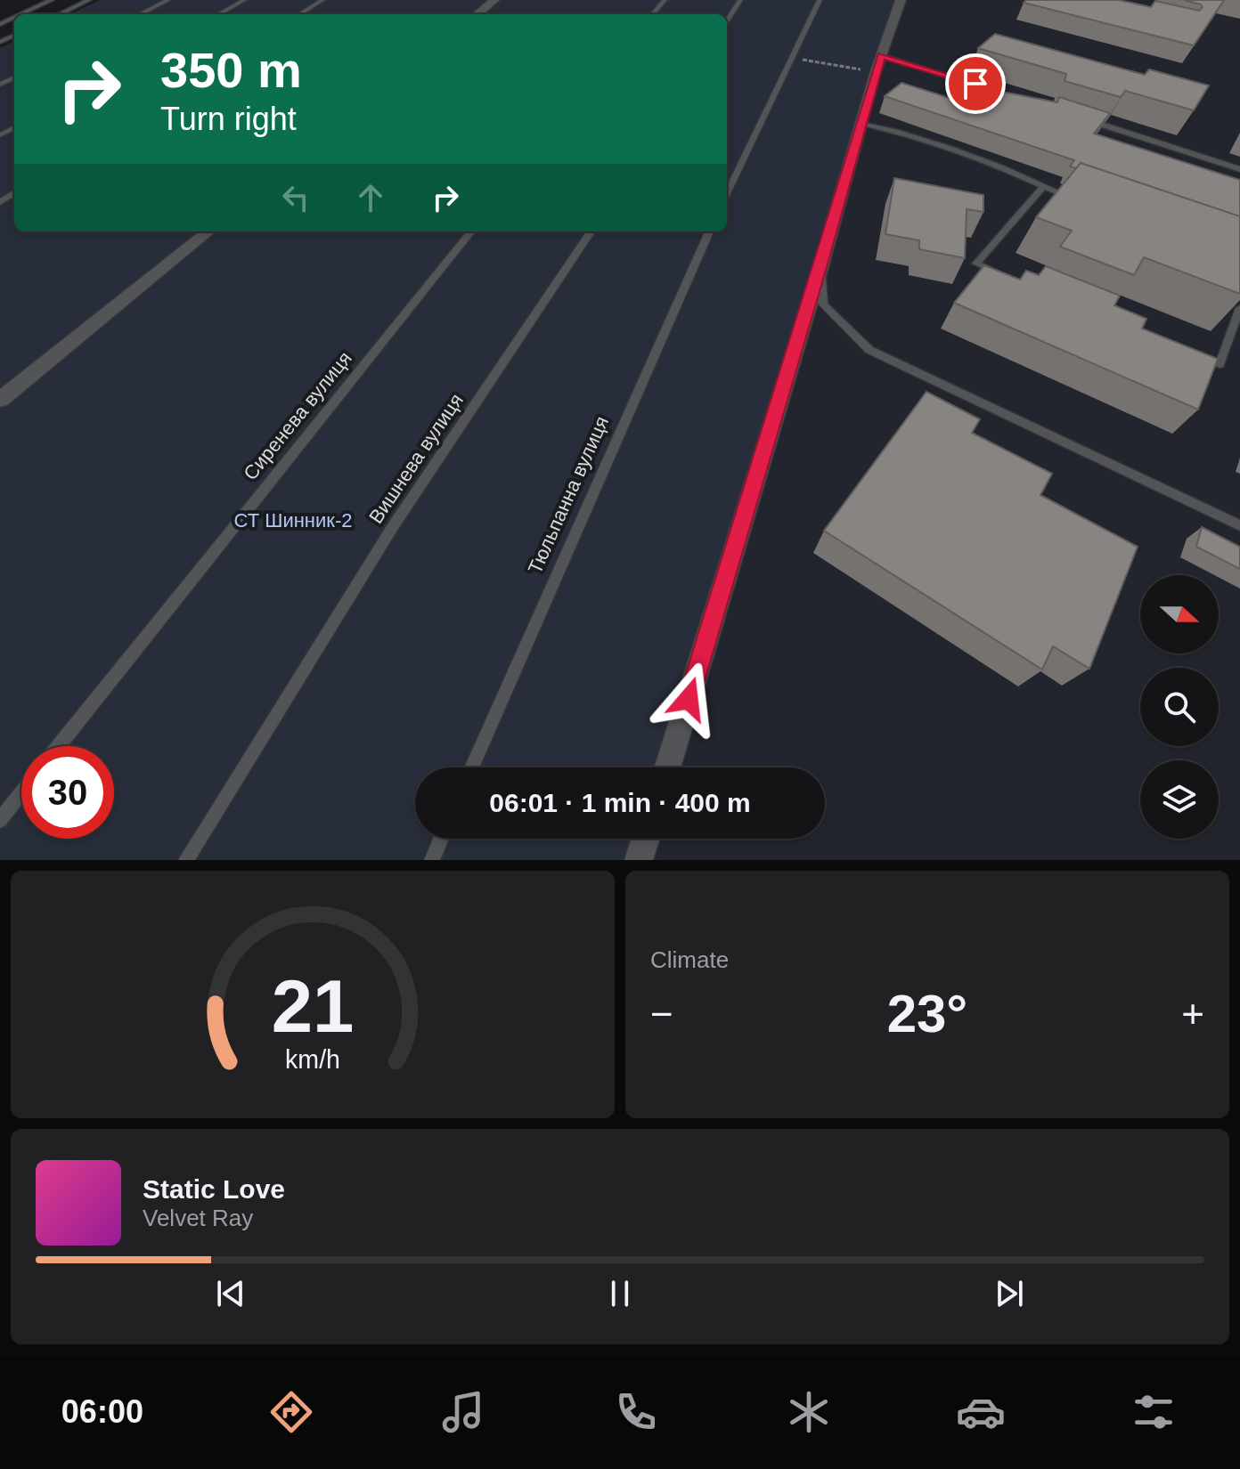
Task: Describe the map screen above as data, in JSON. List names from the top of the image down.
{
  "streets": {
    "lane": ["Сиренева вулиця", "Вишнева вулиця", "Тюльпанна вулиця"]
  },
  "parks": ["СТ Шинник-2"],
  "north": "right",
  "page": {
    "turn": ["350 m", "Turn right"],
    "limit": "30",
    "trip": "06:01 · 1 min · 400 m",
    "tile": "Climate",
    "heat": ["−", "23°", "+"],
    "song": ["Static Love", "Velvet Ray"],
    "tabs": "06:00",
    "gauge": ["21", "km/h"]
  }
}
